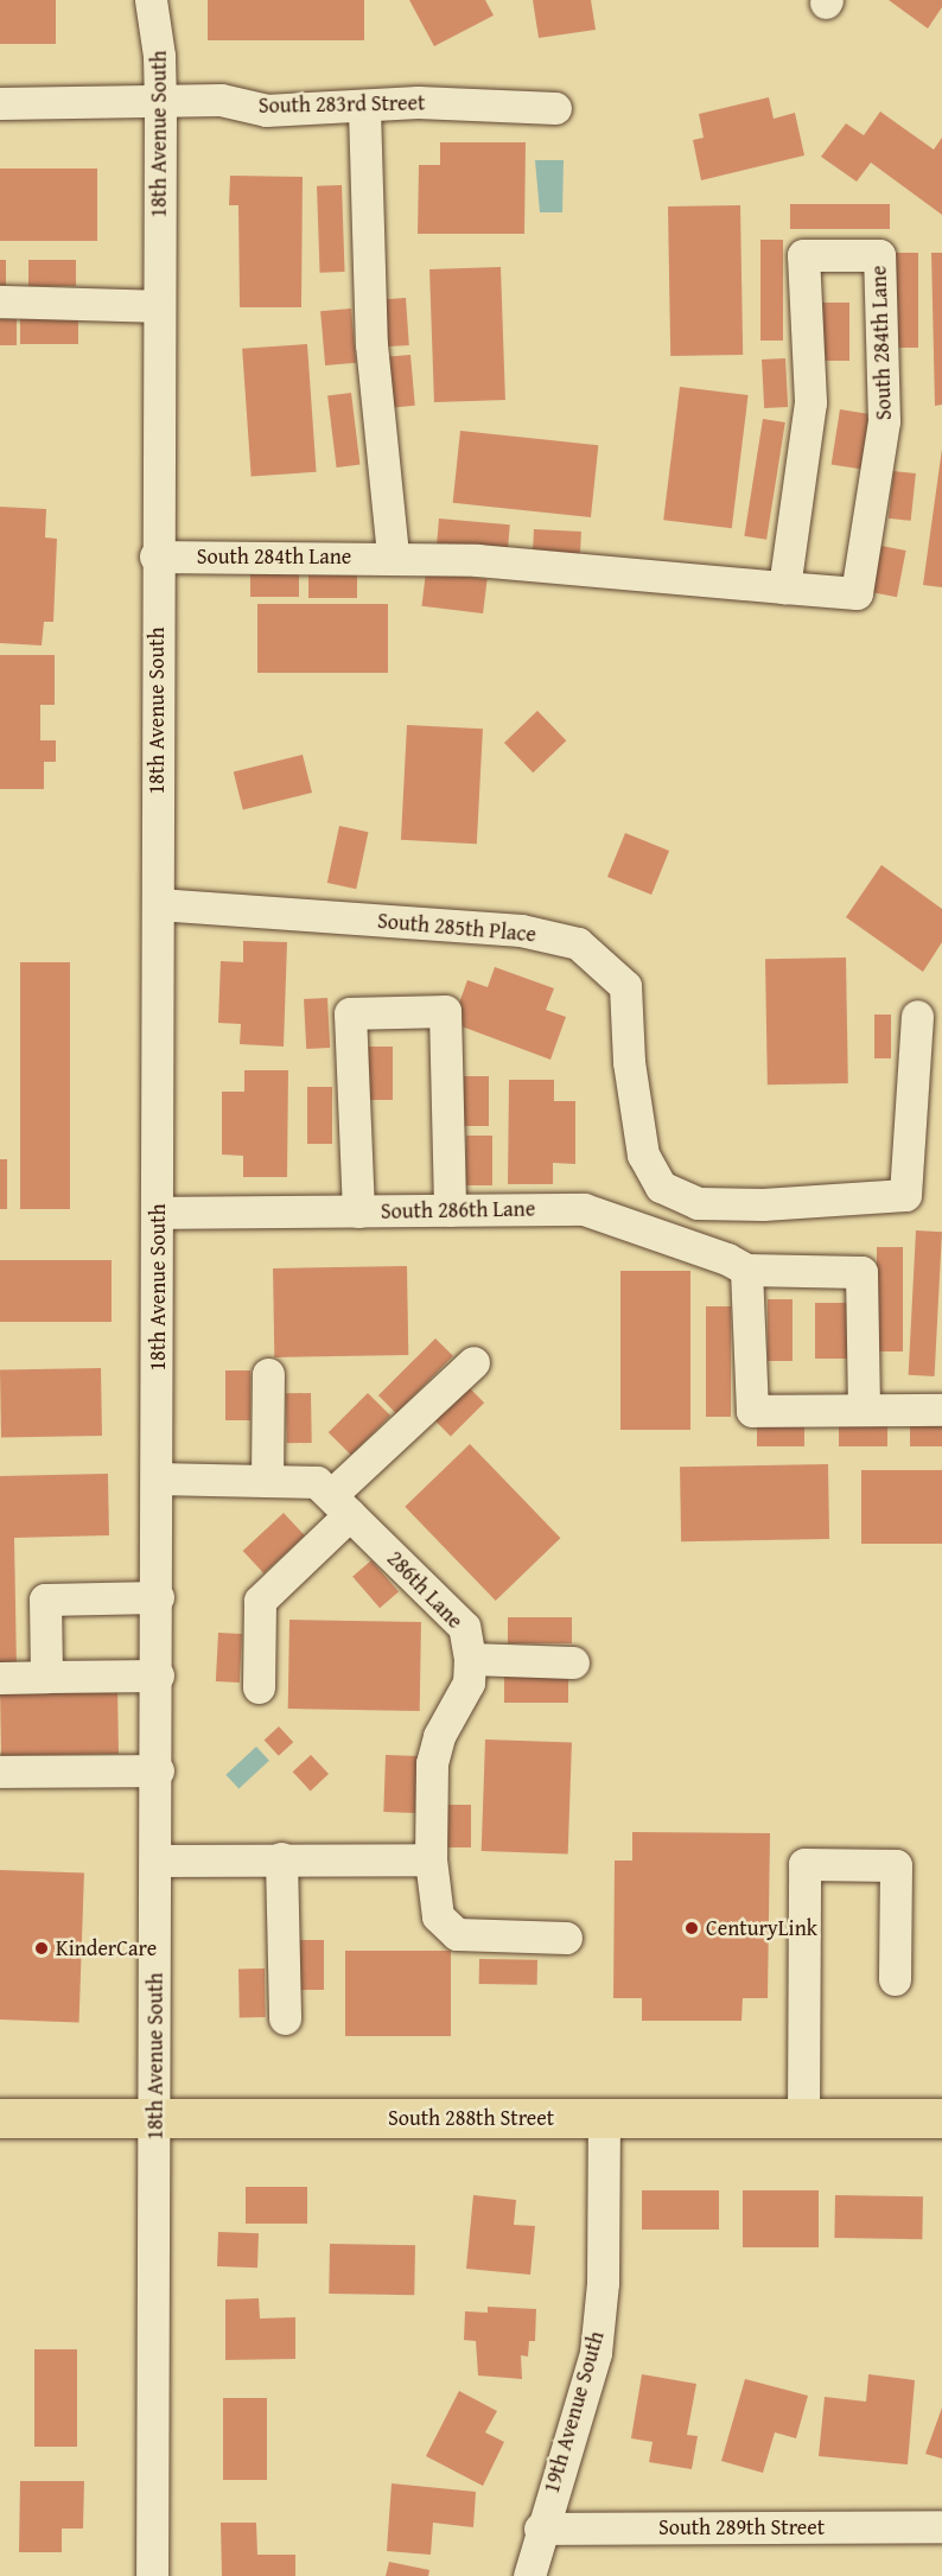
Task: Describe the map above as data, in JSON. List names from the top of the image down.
{
  "streets": {
    "main road": ["South 288th Street"],
    "street": [
      "South 283rd Street",
      "18th Avenue South",
      "South 284th Lane",
      "South 285th Place",
      "South 286th Lane",
      "286th Lane",
      "19th Avenue South",
      "South 289th Street"
    ]
  },
  "crossings": [
    ["South 283rd Street", "18th Avenue South"],
    ["18th Avenue South", "South 284th Lane"],
    ["18th Avenue South", "South 285th Place"],
    ["18th Avenue South", "South 286th Lane"],
    ["18th Avenue South", "286th Lane"],
    ["18th Avenue South", "South 288th Street"],
    ["South 288th Street", "19th Avenue South"],
    ["19th Avenue South", "South 289th Street"]
  ],
  "places": ["CenturyLink", "KinderCare"]
}
